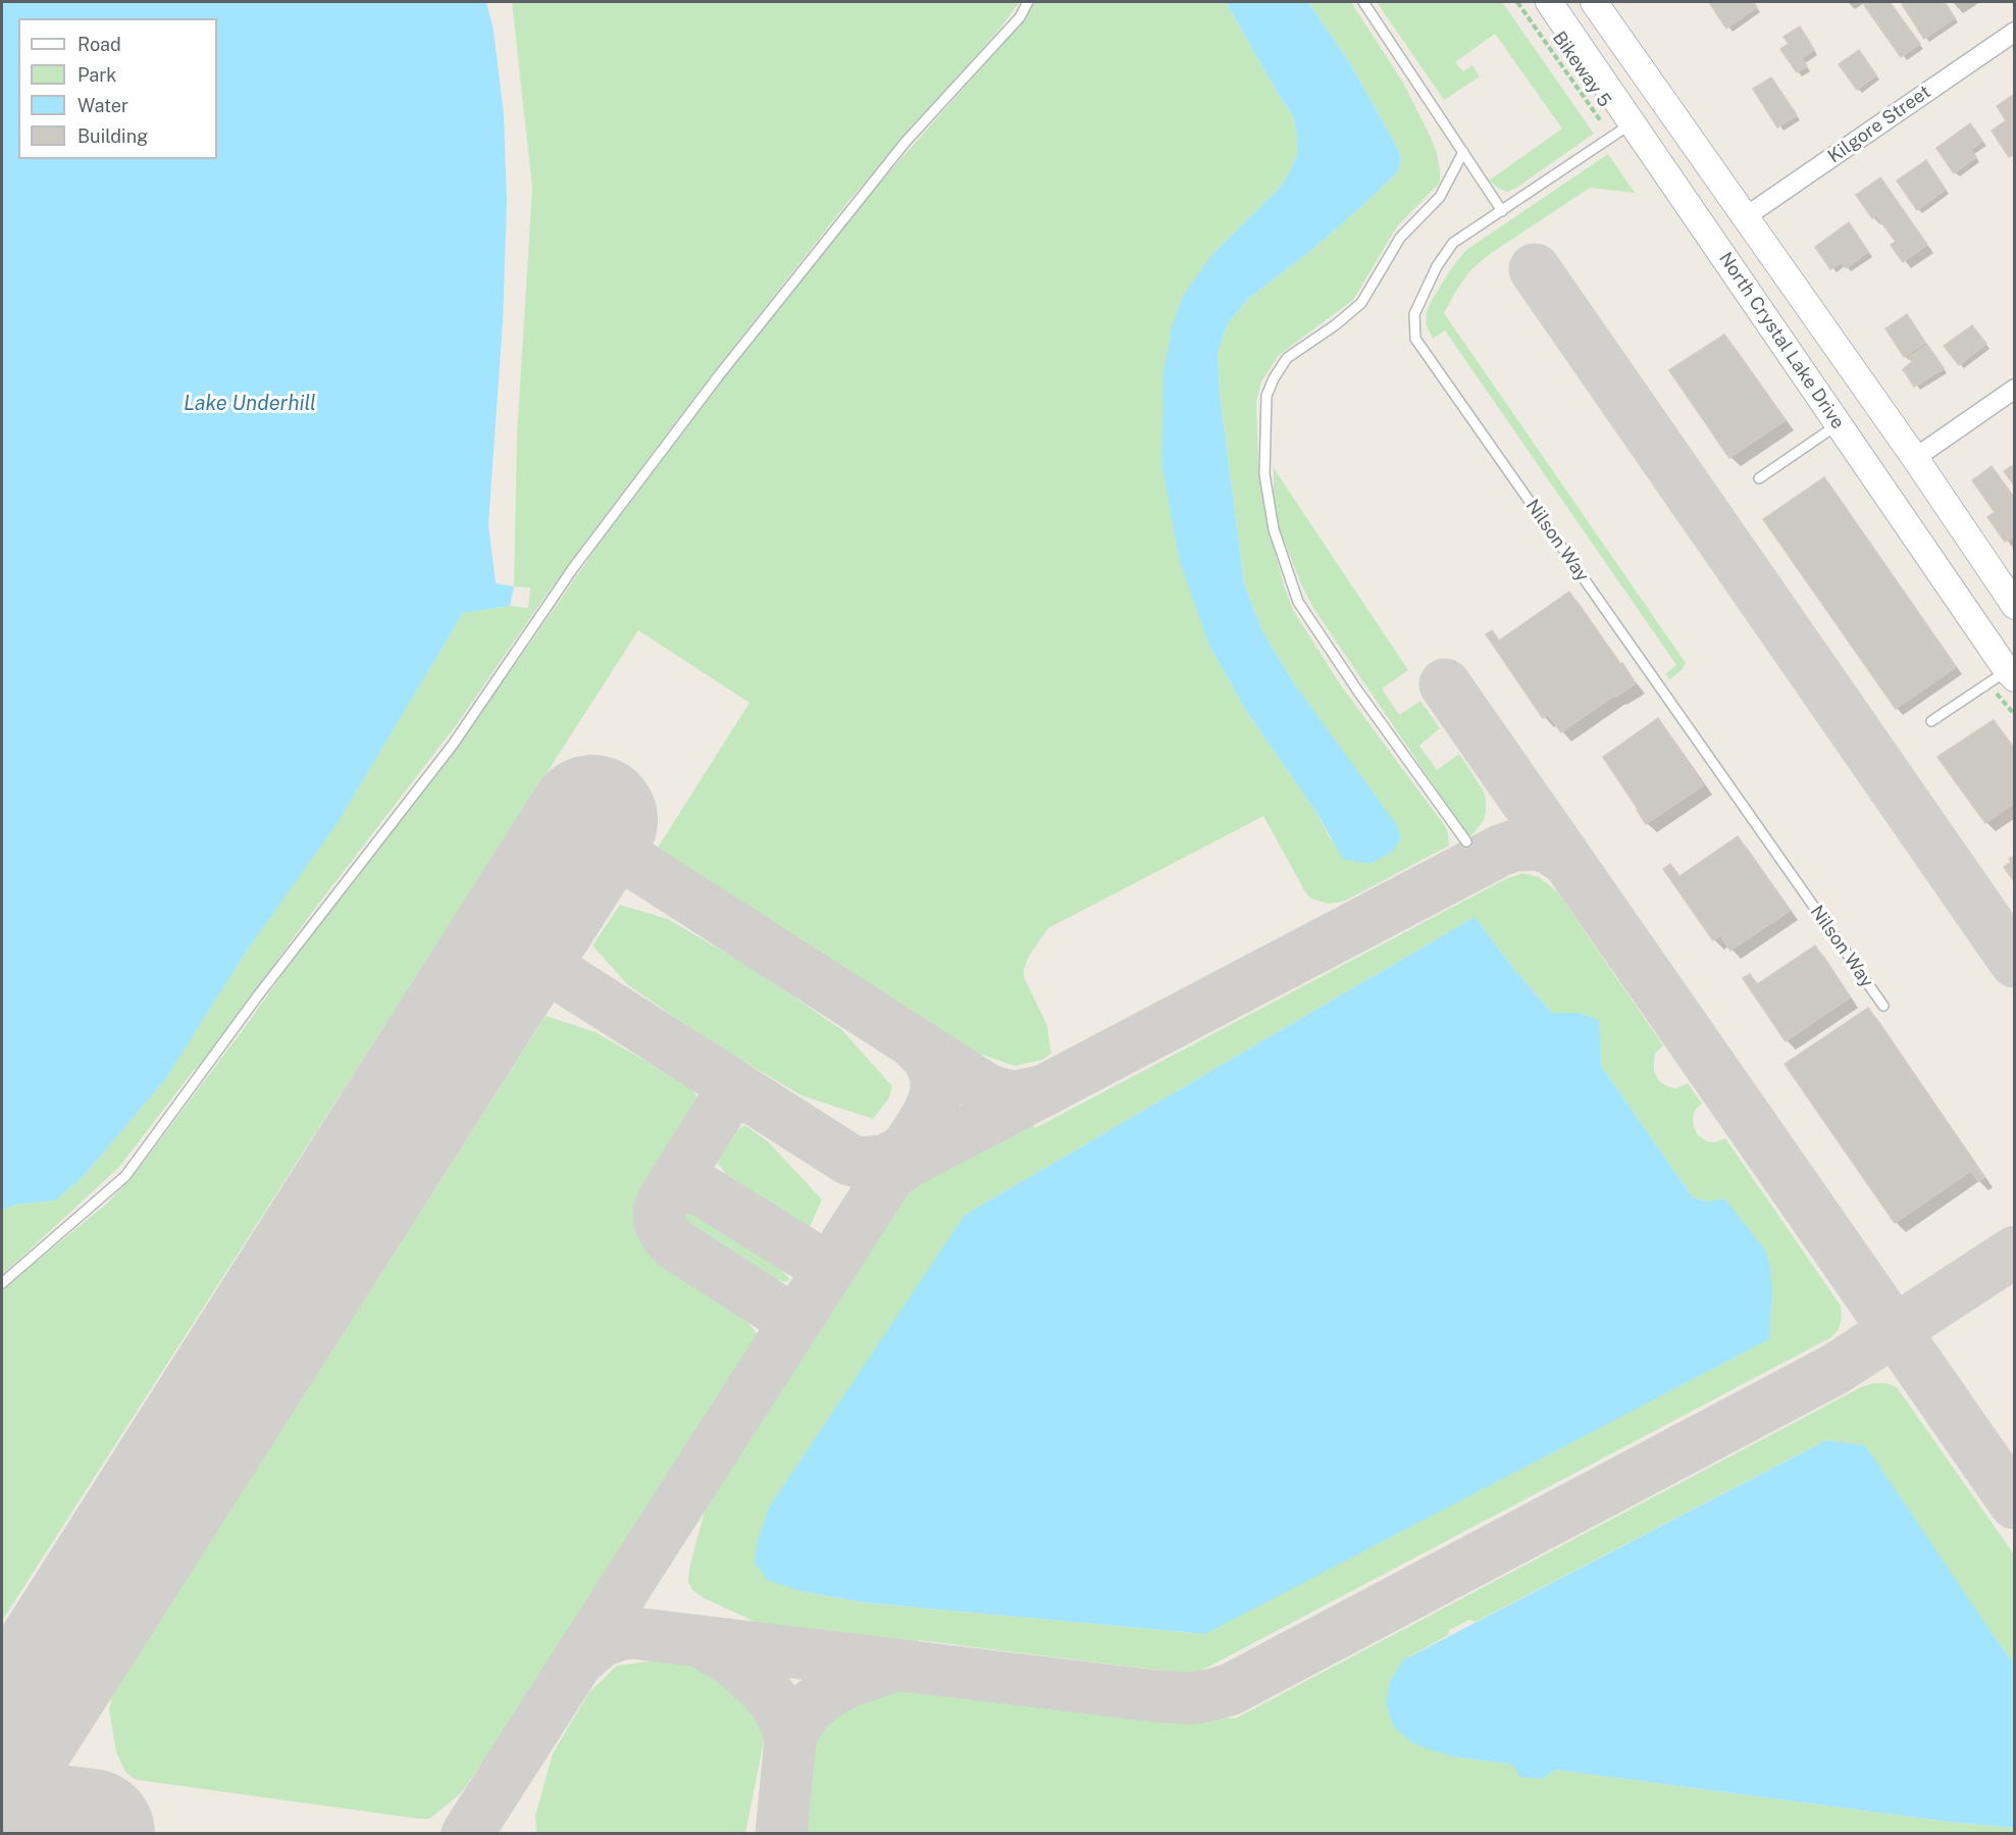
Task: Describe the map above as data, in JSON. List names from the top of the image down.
{
  "streets": {
    "main road": ["North Crystal Lake Drive"],
    "street": ["Kilgore Street"],
    "lane": ["Nilson Way"],
    "path": ["Bikeway 5"]
  },
  "crossings": [
    ["Kilgore Street", "North Crystal Lake Drive"],
    ["North Crystal Lake Drive", "Nilson Way"]
  ],
  "water": ["Lake Underhill"],
  "legend": [
    "Road",
    "Park",
    "Water",
    "Building"
  ]
}
